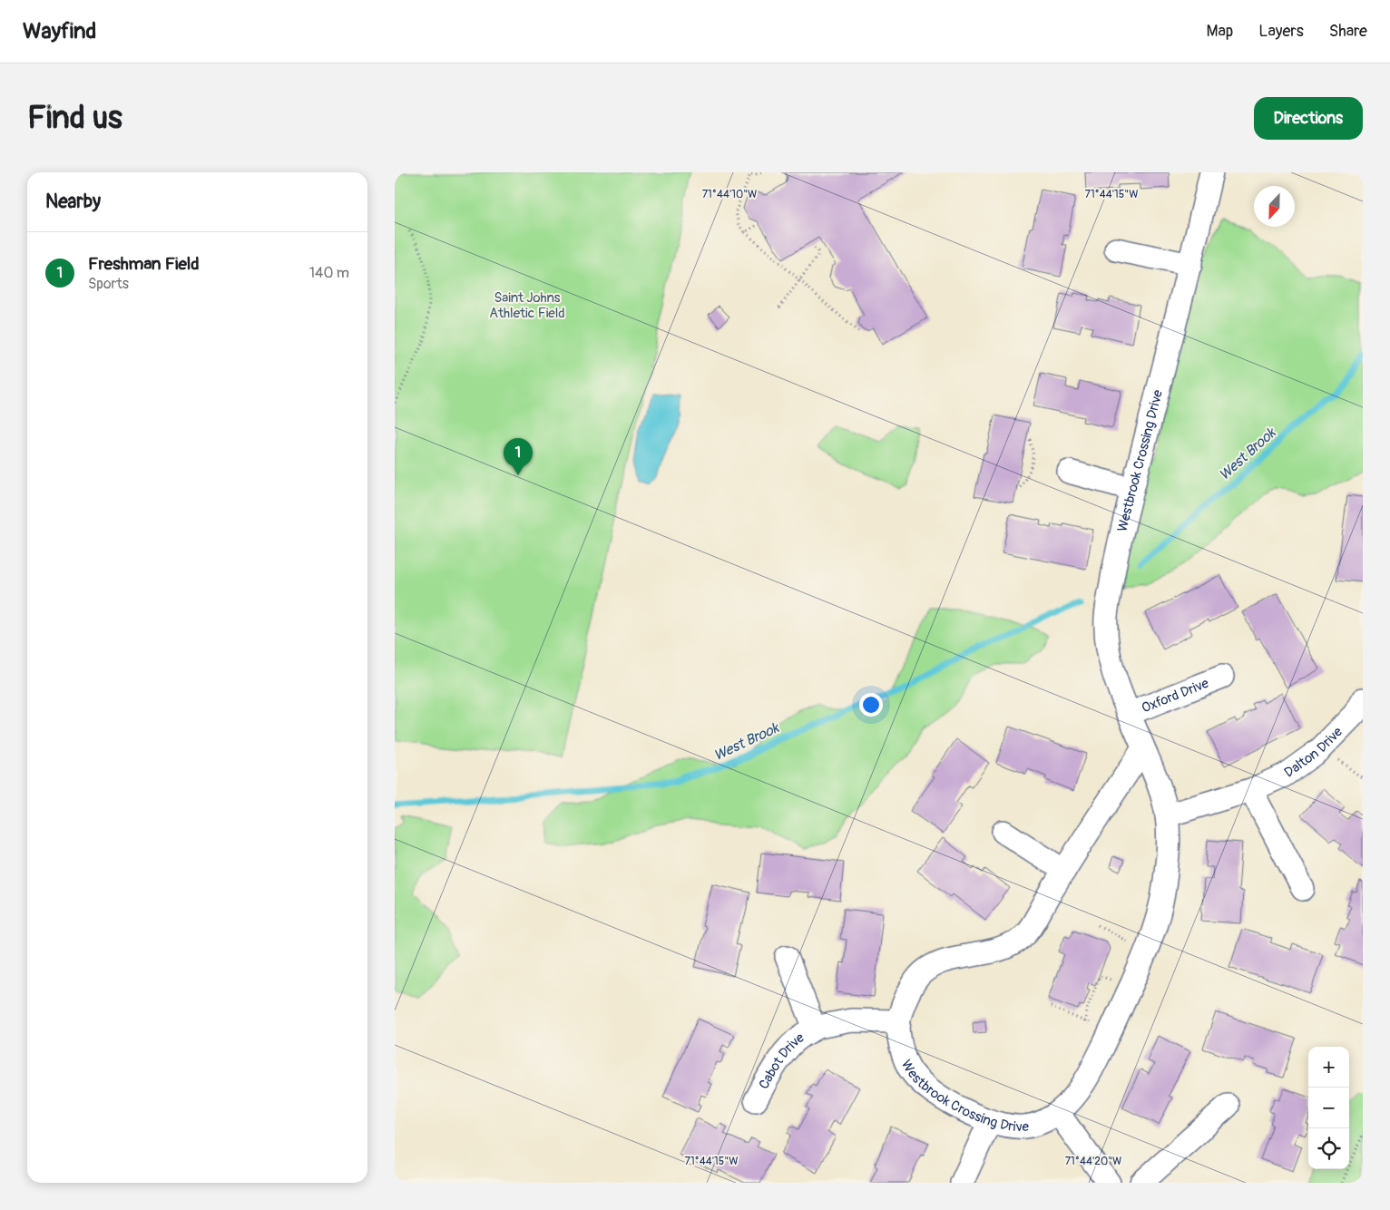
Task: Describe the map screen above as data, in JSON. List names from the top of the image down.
{
  "streets": {
    "street": [
      "Westbrook Crossing Drive",
      "Oxford Drive",
      "Dalton Drive",
      "Cabot Drive"
    ]
  },
  "crossings": [
    ["Westbrook Crossing Drive", "Oxford Drive"],
    ["Westbrook Crossing Drive", "Dalton Drive"],
    ["Westbrook Crossing Drive", "Cabot Drive"]
  ],
  "water": ["West Brook"],
  "parks": ["Saint Johns Athletic Field"],
  "north": "bottom",
  "page": {
    "header": "Wayfind",
    "nav": ["Map", "Layers", "Share"],
    "buttons": "Directions",
    "title": "Find us",
    "heading": "Nearby",
    "list": [
      {
        "mark": "1",
        "name": "Freshman Field",
        "note": "Sports",
        "value": "140 m"
      }
    ],
    "pins": "1",
    "map_buttons": ["+", "−"]
  },
  "coordinates": ["71°44'10\"W", "71°44'15\"W", "71°44'20\"W"]
}
